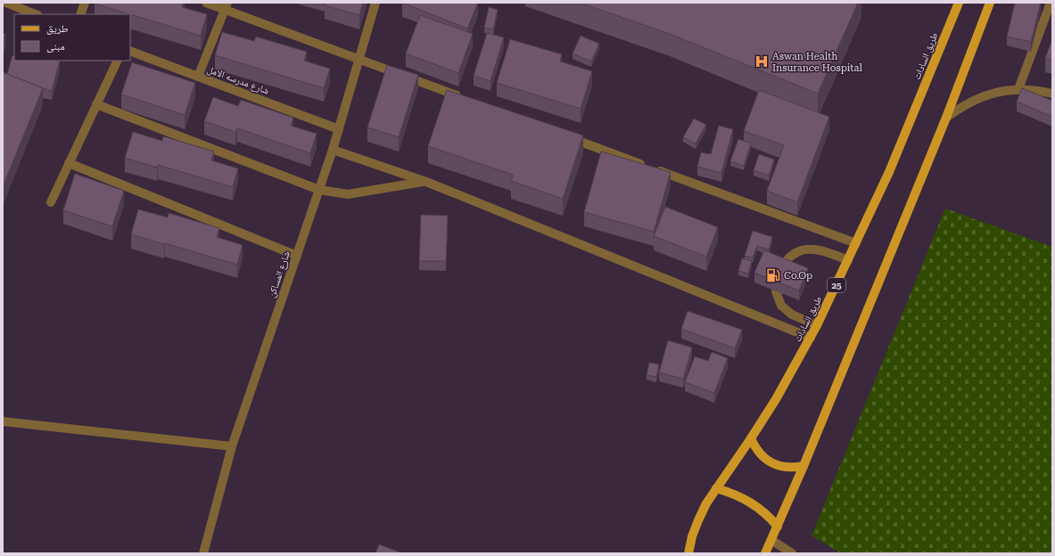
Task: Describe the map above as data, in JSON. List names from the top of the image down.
{
  "streets": {
    "main road": ["طريق السادات", "25"],
    "street": ["شارع مدرسه الامل", "شارع المساكن"]
  },
  "crossings": [
    ["شارع مدرسه الامل", "شارع المساكن"]
  ],
  "places": {
    "hospital": ["Aswan Health Insurance Hospital"],
    "fuel station": ["Co.Op"]
  },
  "legend": ["طريق", "مبنى"]
}
